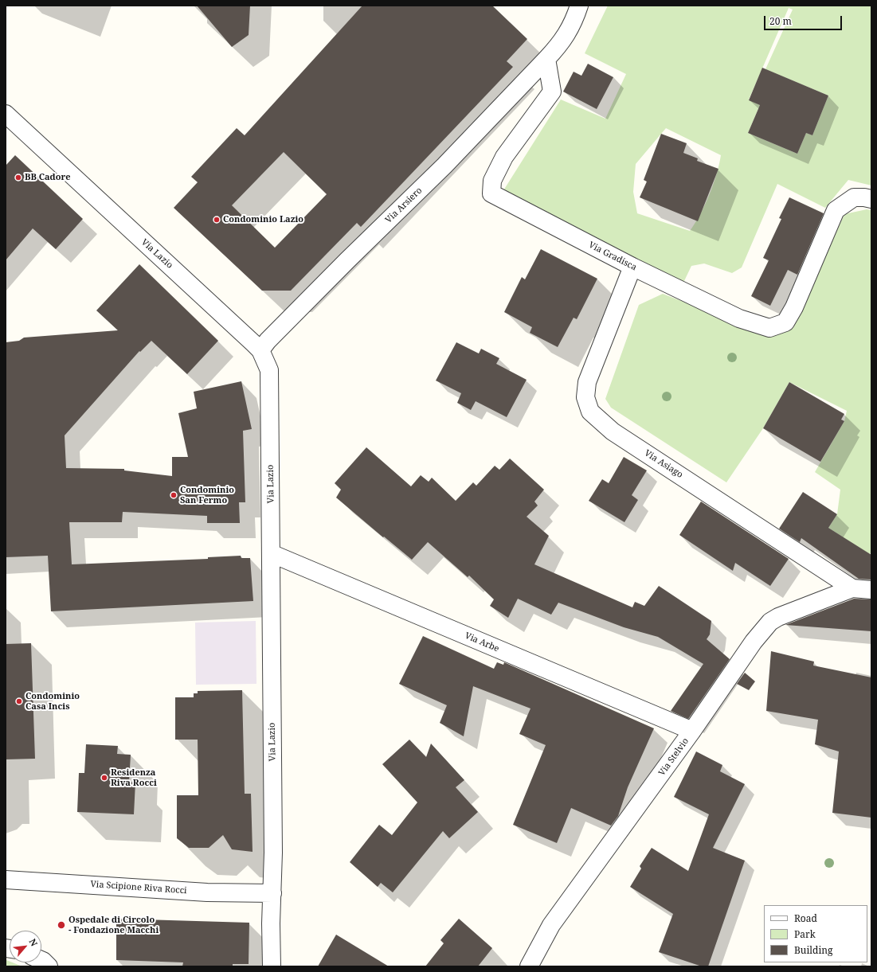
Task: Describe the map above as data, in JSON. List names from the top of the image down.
{
  "streets": {
    "street": [
      "Via Arsiero",
      "Via Lazio",
      "Via Gradisca",
      "Via Asiago",
      "Via Arbe",
      "Via Stelvio",
      "Via Scipione Riva Rocci"
    ]
  },
  "crossings": [
    ["Via Arsiero", "Via Lazio"],
    ["Via Arsiero", "Via Gradisca"],
    ["Via Lazio", "Via Arbe"],
    ["Via Lazio", "Via Scipione Riva Rocci"],
    ["Via Gradisca", "Via Asiago"],
    ["Via Asiago", "Via Stelvio"],
    ["Via Arbe", "Via Stelvio"]
  ],
  "places": [
    "BB Cadore",
    "Condominio Lazio",
    "Condominio San Fermo",
    "Condominio Casa Incis",
    "Residenza Riva Rocci",
    "Ospedale di Circolo - Fondazione Macchi"
  ],
  "legend": ["Road", "Park", "Building"],
  "scale_bar": "20 m",
  "north": "top right"
}
